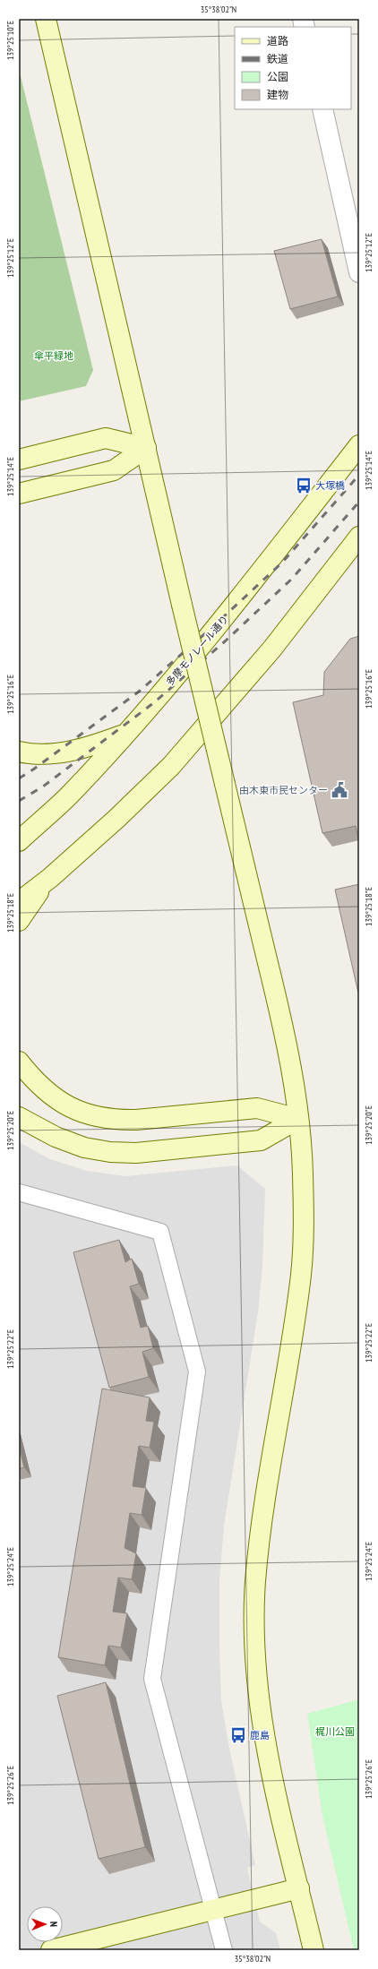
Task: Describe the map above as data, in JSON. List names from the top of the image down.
{
  "streets": {
    "street": ["多摩モノレール通り"]
  },
  "parks": ["傘平緑地", "梶川公園"],
  "places": {
    "bus stop": ["大塚橋", "鹿島"],
    "public building": ["由木東市民センター"]
  },
  "legend": [
    "道路",
    "鉄道",
    "公園",
    "建物"
  ],
  "north": "right",
  "coordinates": [
    "35°38'02\"N",
    "139°25'10\"E",
    "139°25'12\"E",
    "139°25'14\"E",
    "139°25'16\"E",
    "139°25'18\"E",
    "139°25'20\"E",
    "139°25'22\"E",
    "139°25'24\"E",
    "139°25'26\"E"
  ]
}
